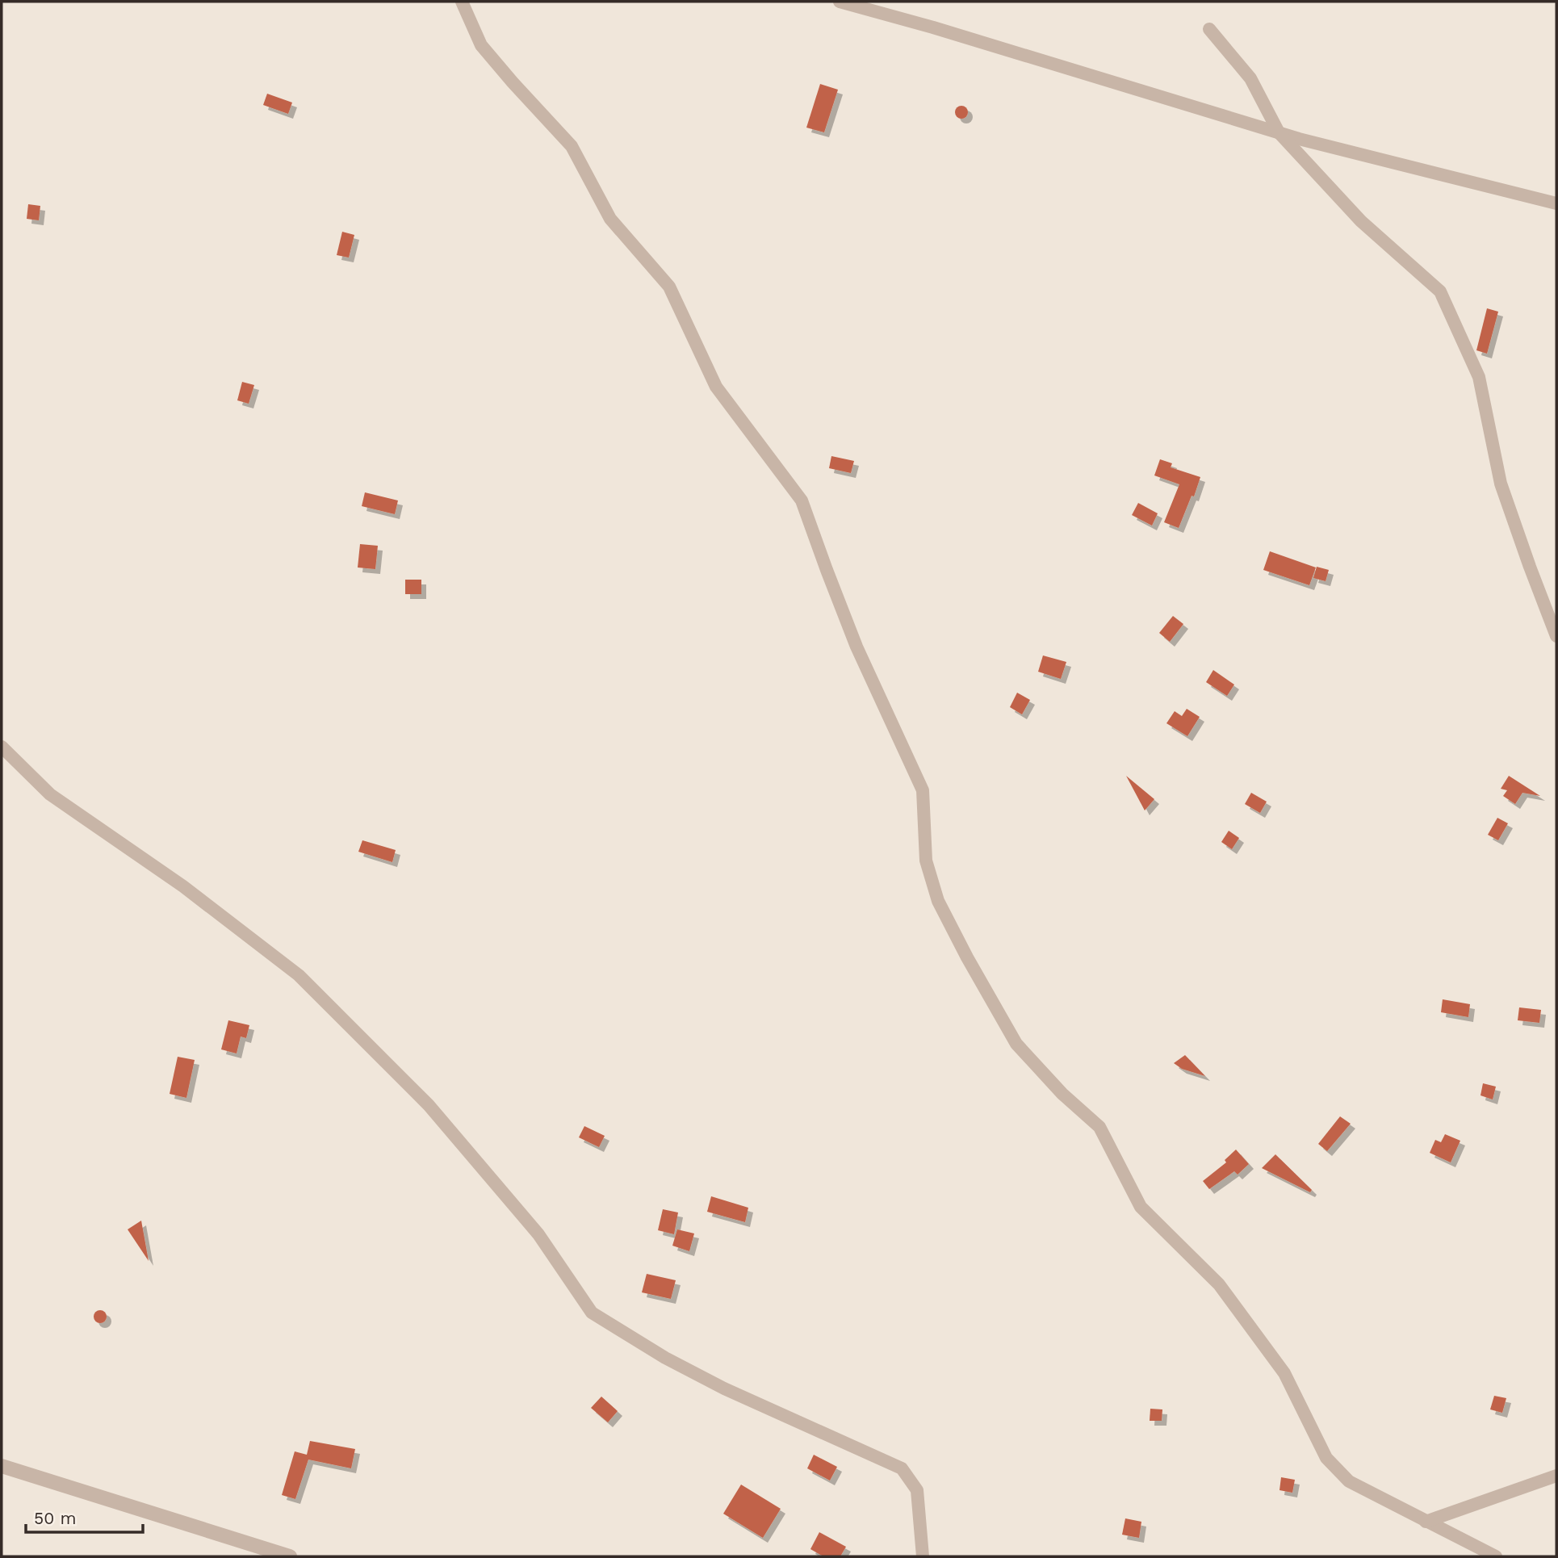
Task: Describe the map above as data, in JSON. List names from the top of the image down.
{
  "scale_bar": "50 m"
}
